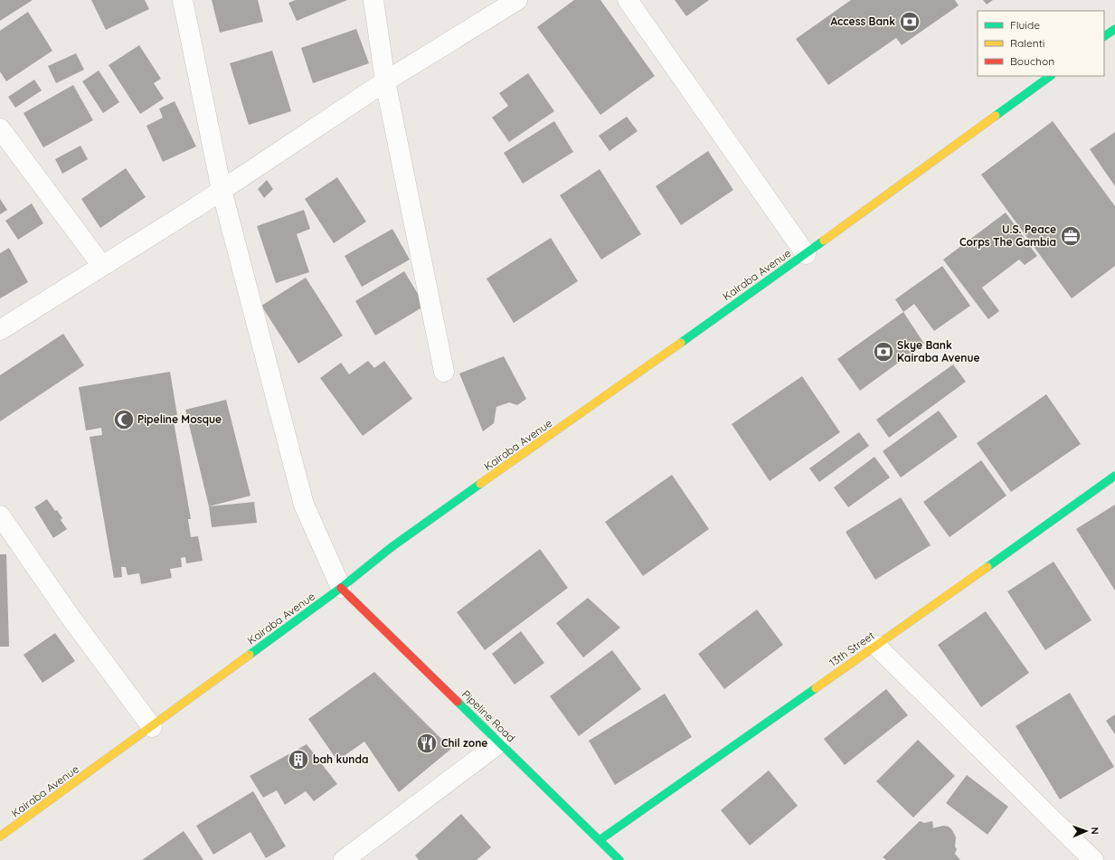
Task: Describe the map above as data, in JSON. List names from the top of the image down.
{
  "streets": {
    "street": ["Kairaba Avenue", "13th Street", "Pipeline Road"]
  },
  "crossings": [
    ["Kairaba Avenue", "Pipeline Road"],
    ["13th Street", "Pipeline Road"]
  ],
  "places": {
    "bank": ["Access Bank", "Skye Bank Kairaba Avenue"],
    "office": ["U.S. Peace Corps The Gambia"],
    "mosque": ["Pipeline Mosque"],
    "restaurant": ["Chil zone"],
    "building": ["bah kunda"]
  },
  "legend": ["Fluide", "Ralenti", "Bouchon"],
  "north": "right"
}
